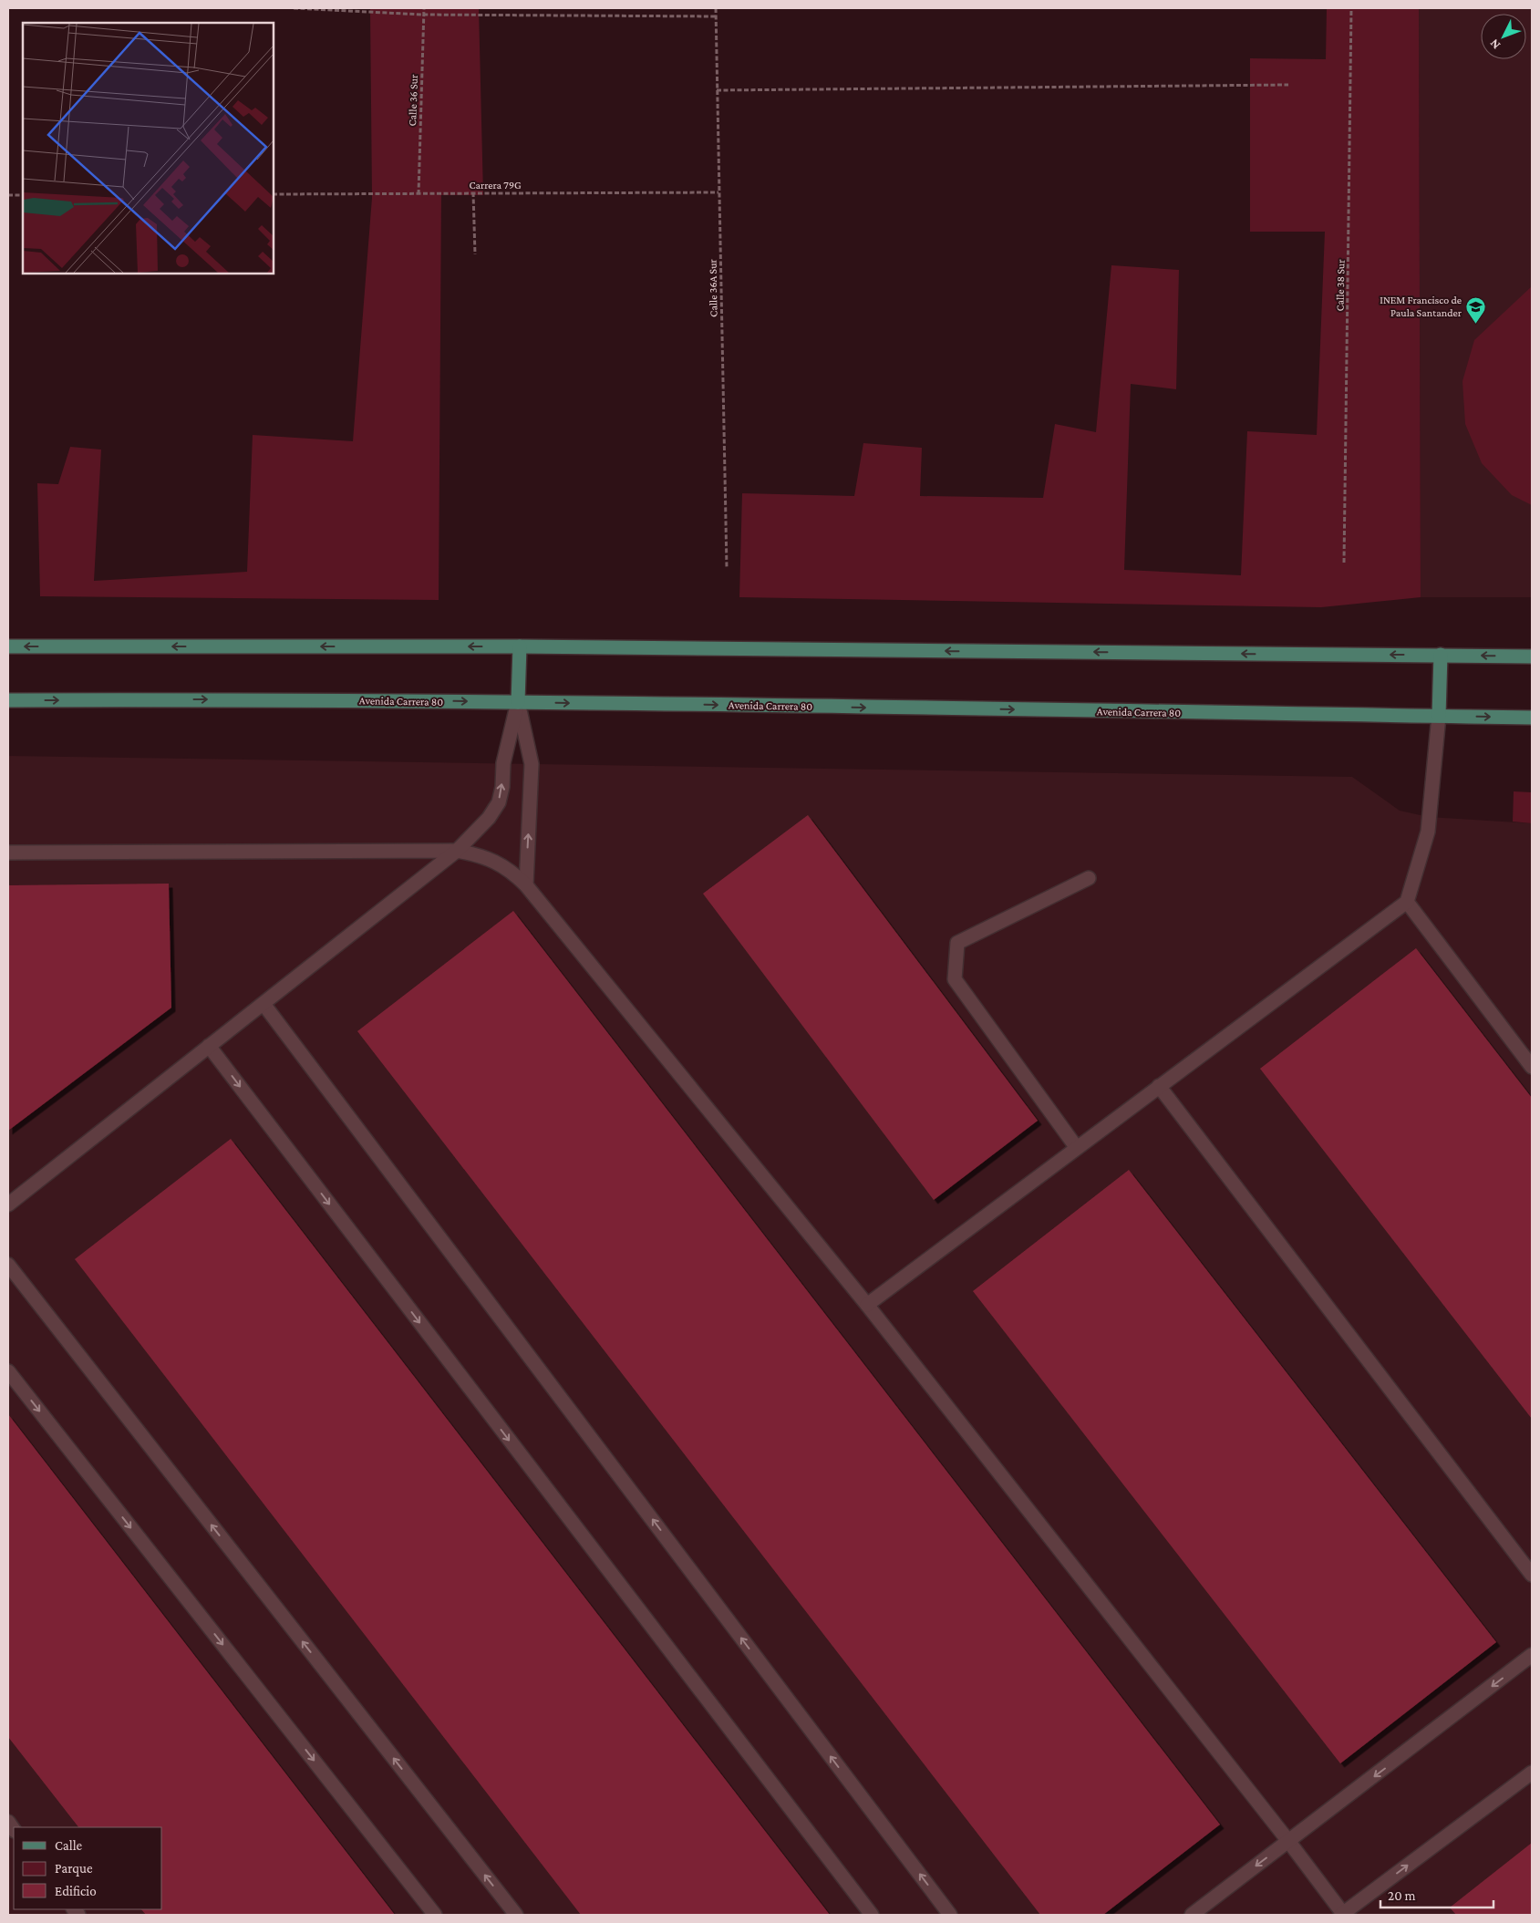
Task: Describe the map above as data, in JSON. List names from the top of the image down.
{
  "streets": {
    "main road": ["Avenida Carrera 80"],
    "path": [
      "Calle 36 Sur",
      "Carrera 79G",
      "Calle 38 Sur",
      "Calle 36A Sur"
    ]
  },
  "crossings": [
    ["Calle 36 Sur", "Carrera 79G"],
    ["Carrera 79G", "Calle 36A Sur"]
  ],
  "places": {
    "school or university": ["INEM Francisco de Paula Santander"]
  },
  "legend": ["Calle", "Parque", "Edificio"],
  "scale_bar": "20 m",
  "north": "bottom left"
}
